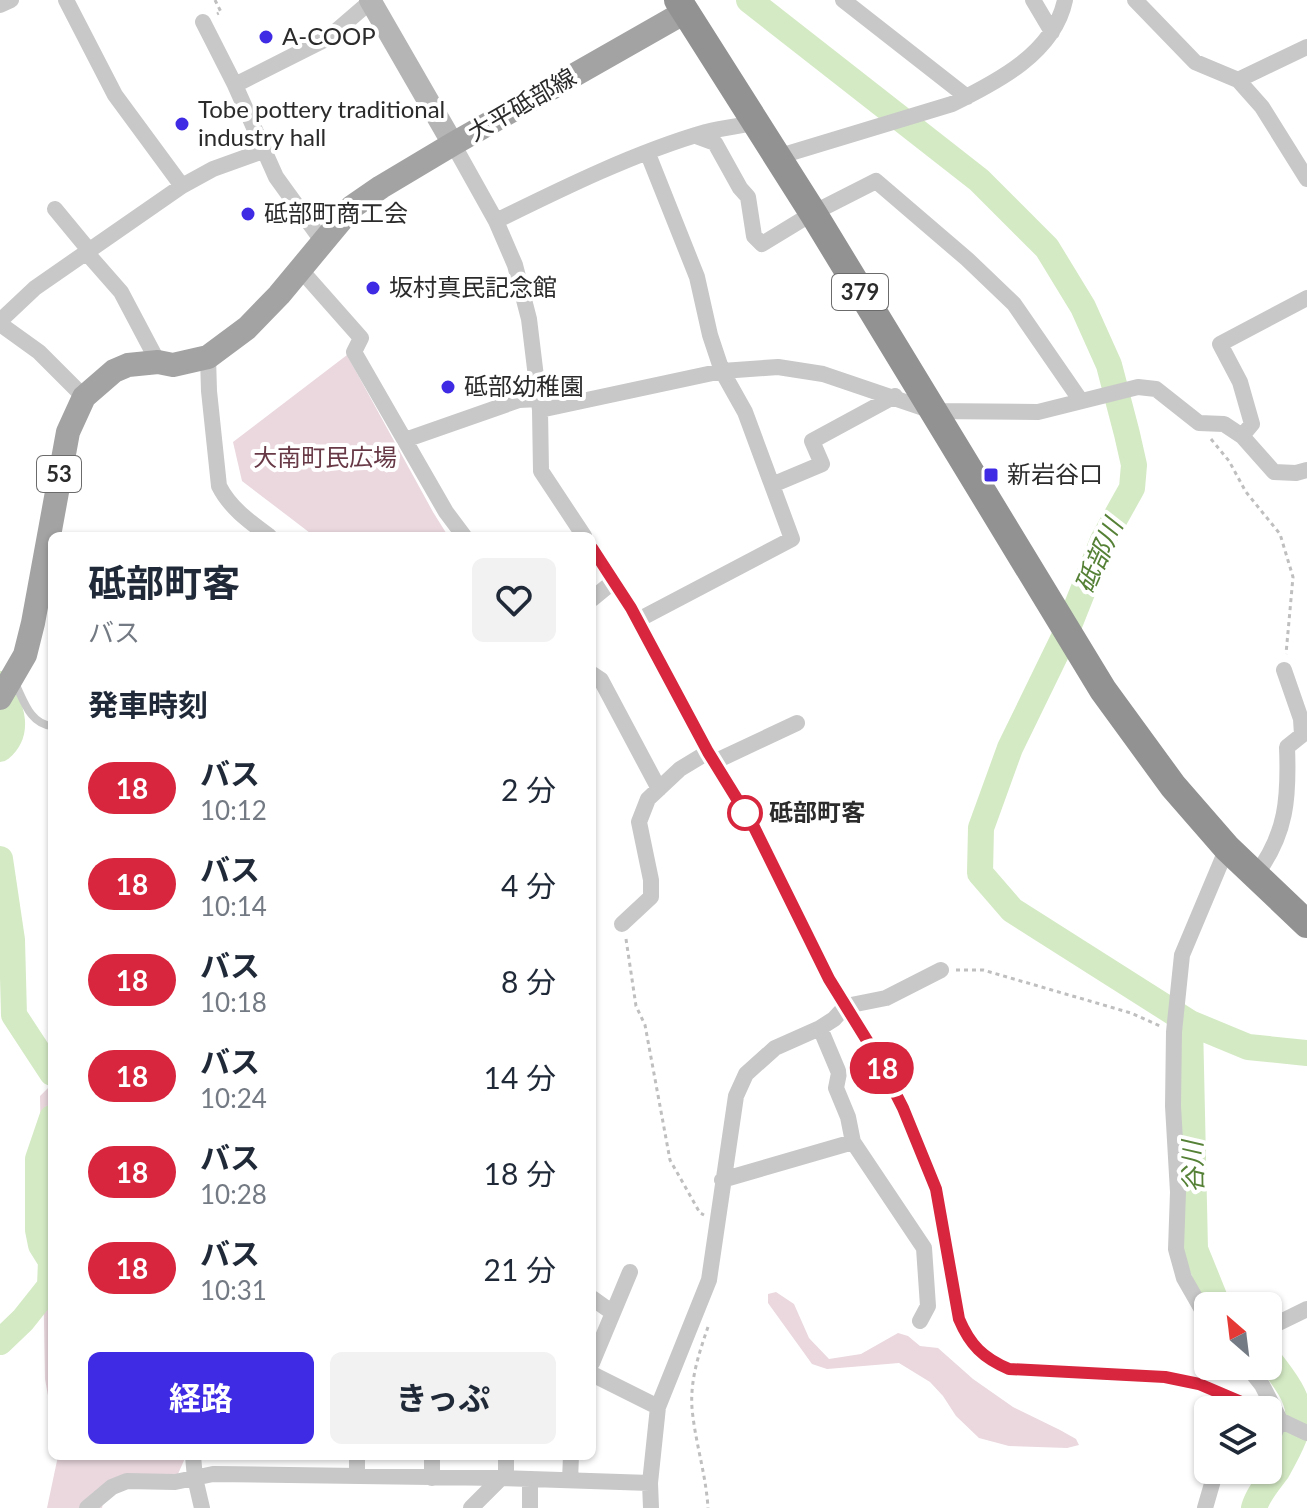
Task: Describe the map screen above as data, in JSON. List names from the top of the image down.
{
  "streets": {
    "highway": ["379"],
    "main road": ["大平砥部線", "53"]
  },
  "crossings": [
    ["大平砥部線", "379"]
  ],
  "water": ["砥部川", "谷川"],
  "parks": ["大南町民広場"],
  "places": {
    "other": [
      "A-COOP",
      "Tobe pottery traditional industry hall",
      "砥部町商工会",
      "坂村真民記念館",
      "砥部幼稚園",
      "砥部町客"
    ],
    "transit": ["新岩谷口"]
  },
  "lines": ["bus line 18"],
  "north": "top left",
  "page": {
    "on_map": "18",
    "heading": [
      ["砥部町客", "バス"],
      "発車時刻"
    ],
    "list": [
      {
        "mark": "18",
        "name": "バス",
        "note": "10:12",
        "value": "2 分"
      },
      {
        "mark": "18",
        "name": "バス",
        "note": "10:14",
        "value": "4 分"
      },
      {
        "mark": "18",
        "name": "バス",
        "note": "10:18",
        "value": "8 分"
      },
      {
        "mark": "18",
        "name": "バス",
        "note": "10:24",
        "value": "14 分"
      },
      {
        "mark": "18",
        "name": "バス",
        "note": "10:28",
        "value": "18 分"
      },
      {
        "mark": "18",
        "name": "バス",
        "note": "10:31",
        "value": "21 分"
      }
    ],
    "buttons": ["経路", "きっぷ"]
  }
}
